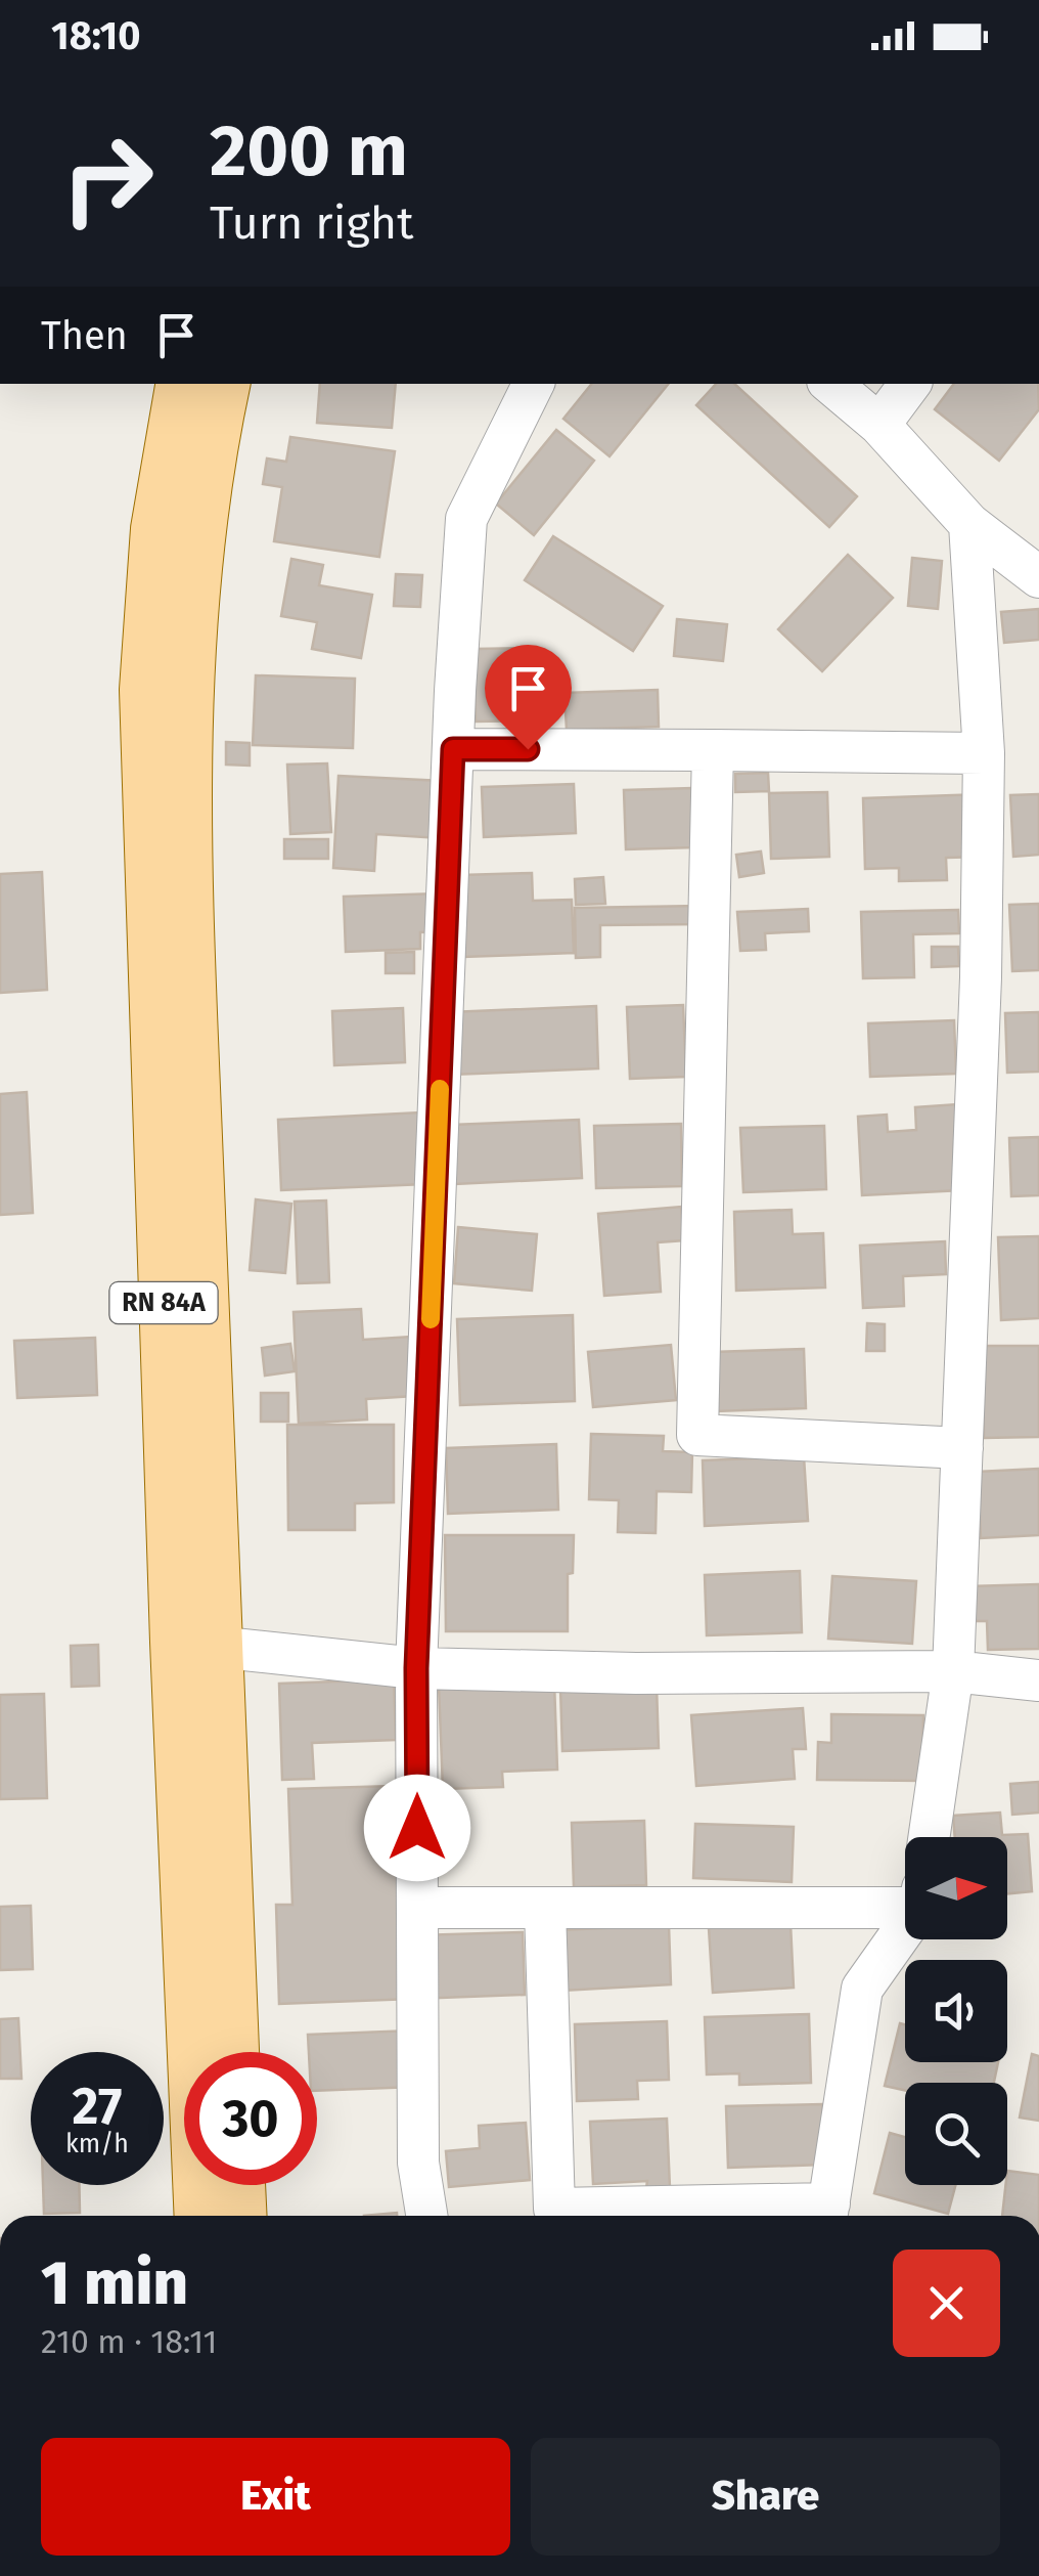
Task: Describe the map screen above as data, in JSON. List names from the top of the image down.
{
  "streets": {
    "main road": ["RN 84A"]
  },
  "north": "right",
  "page": {
    "status": "18:10",
    "turn": ["200 m", "Turn right"],
    "then": "Then",
    "speed": "27 km/h",
    "limit": "30",
    "heading": ["1 min", "210 m · 18:11"],
    "buttons": ["Exit", "Share"]
  }
}
